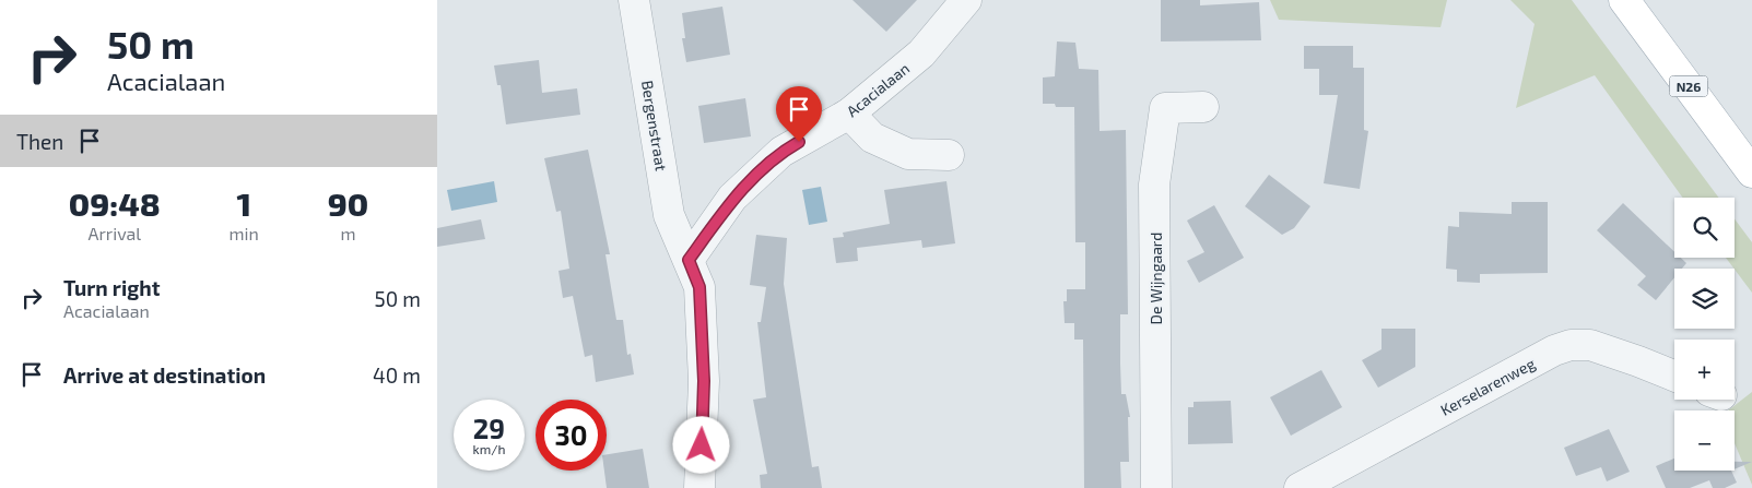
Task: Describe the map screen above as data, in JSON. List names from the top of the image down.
{
  "streets": {
    "main road": ["N26"],
    "street": [
      "Acacialaan",
      "Bergenstraat",
      "De Wijngaard",
      "Kerselarenweg"
    ]
  },
  "crossings": [
    ["Acacialaan", "Bergenstraat"]
  ],
  "page": {
    "turn": ["50 m", "Acacialaan"],
    "then": "Then",
    "eta": [
      "09:48",
      "Arrival",
      "1",
      "min",
      "90",
      "m"
    ],
    "map_buttons": ["+", "−"],
    "list": [
      {
        "name": "Turn right",
        "note": "Acacialaan",
        "value": "50 m"
      },
      {
        "name": "Arrive at destination",
        "value": "40 m"
      }
    ],
    "speed": "29 km/h",
    "limit": "30"
  }
}
